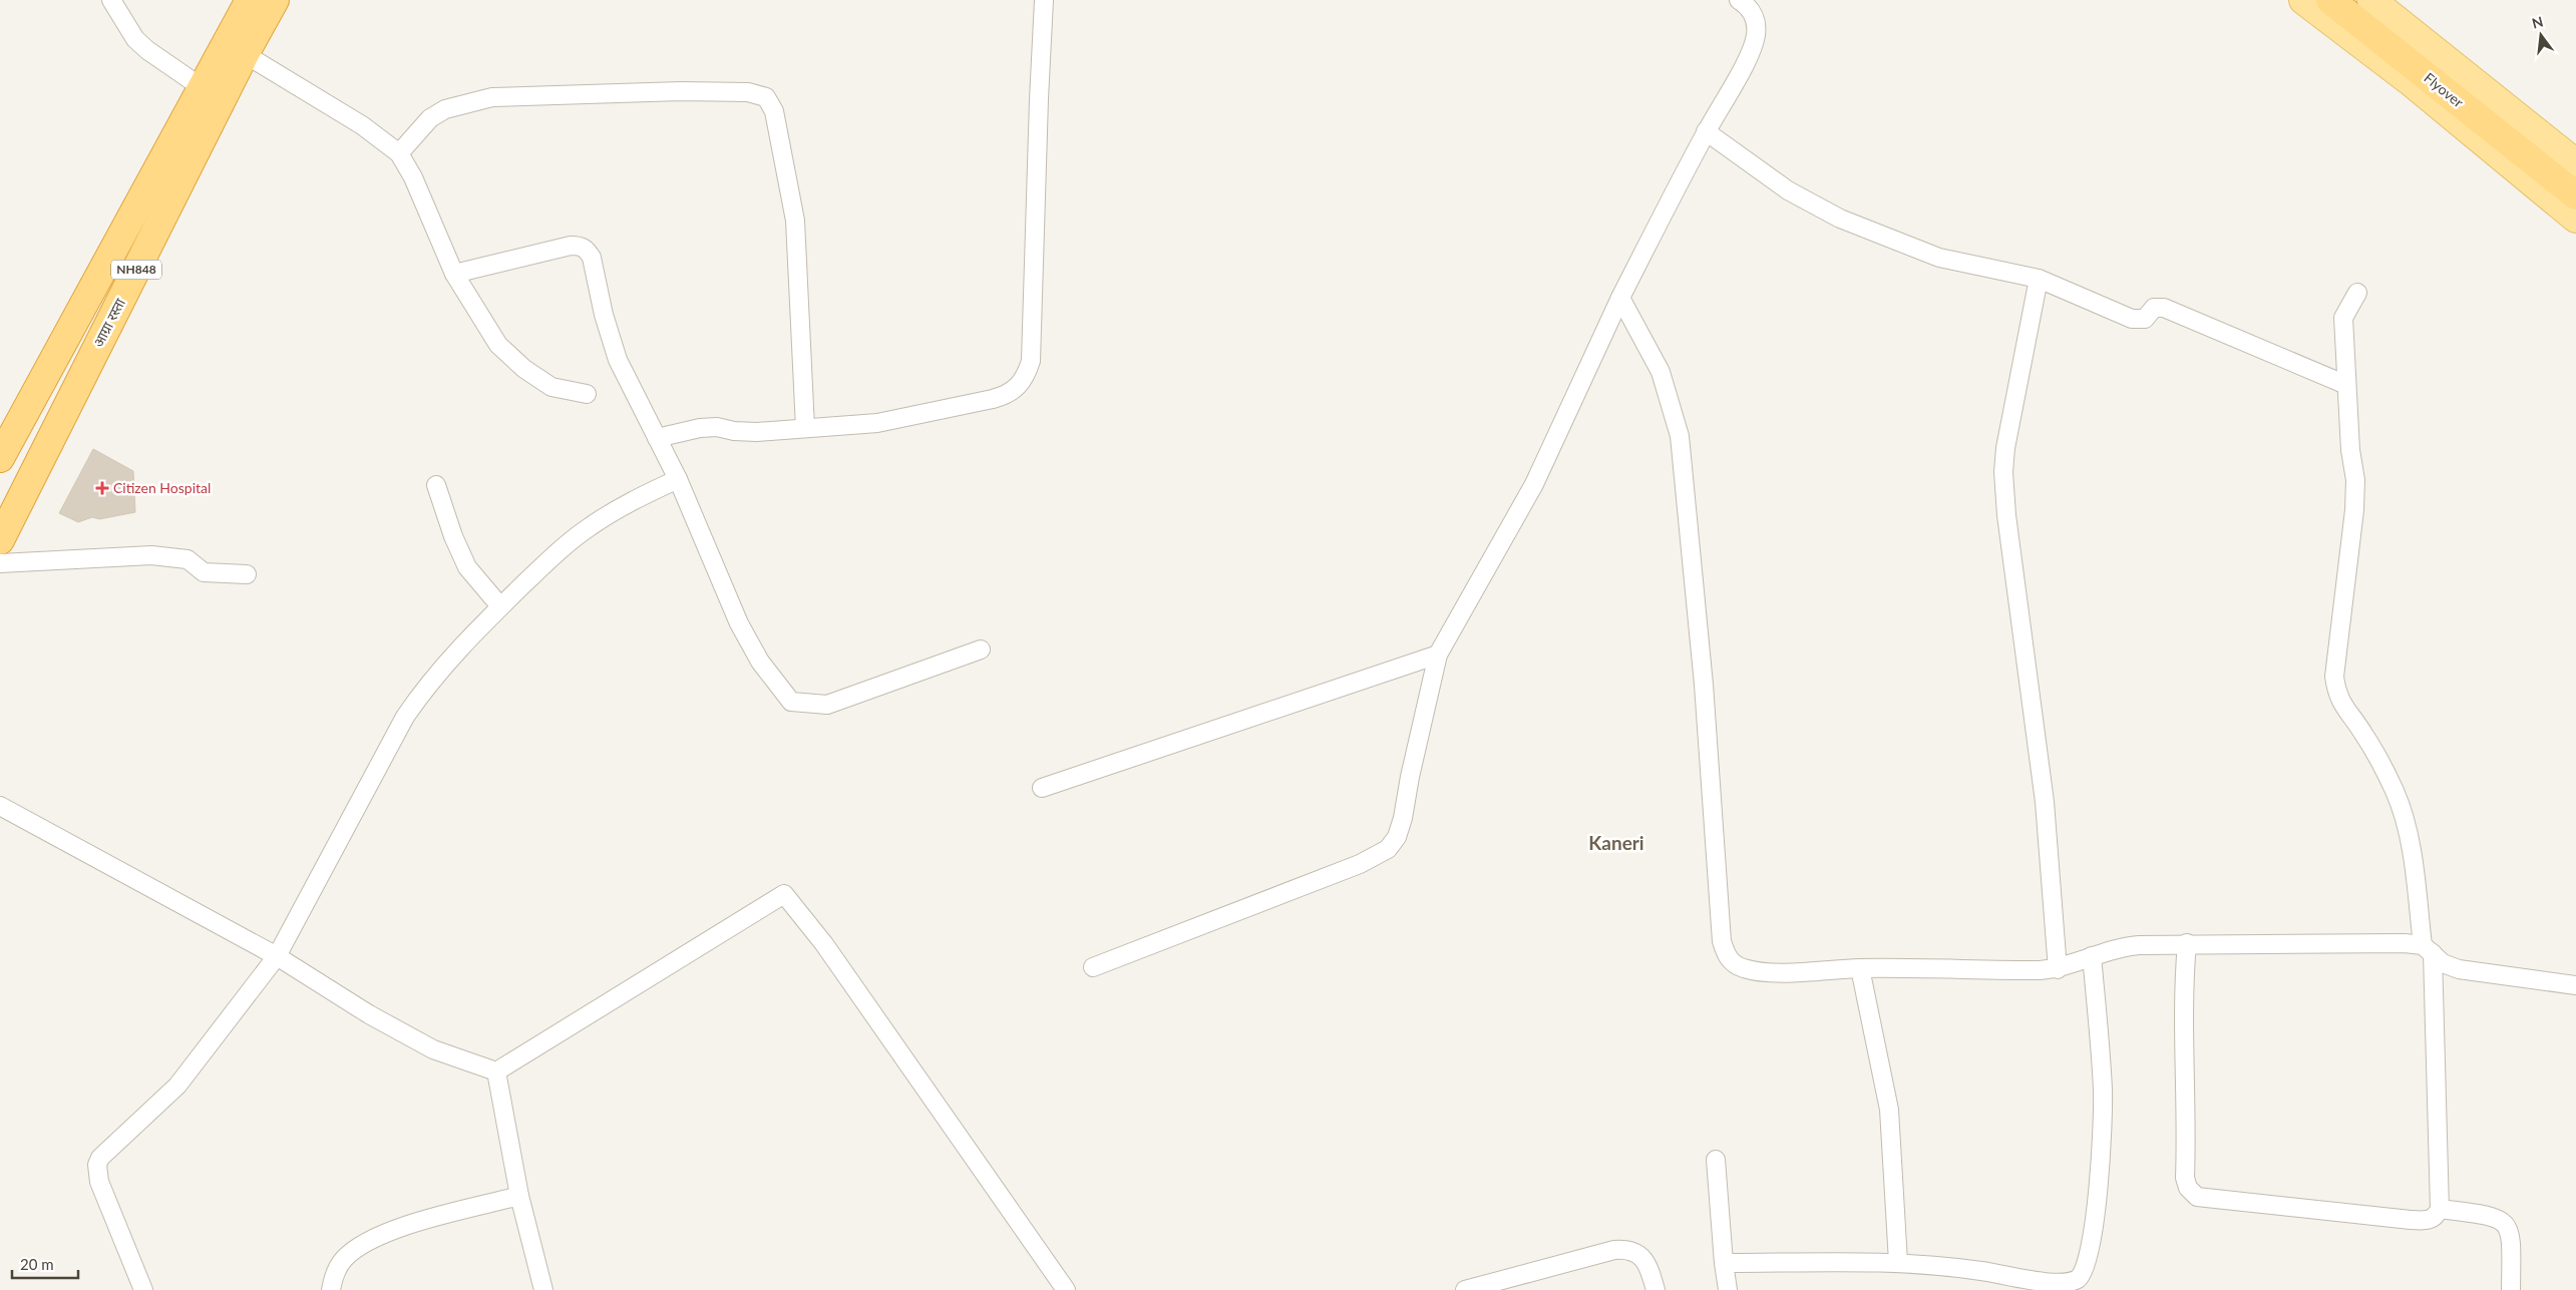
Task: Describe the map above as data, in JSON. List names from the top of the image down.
{
  "streets": {
    "highway": ["Flyover", "NH848", "आग्रा रस्ता"]
  },
  "districts": ["Kaneri"],
  "places": {
    "health": ["Citizen Hospital"]
  },
  "scale_bar": "20 m",
  "north": "top"
}
